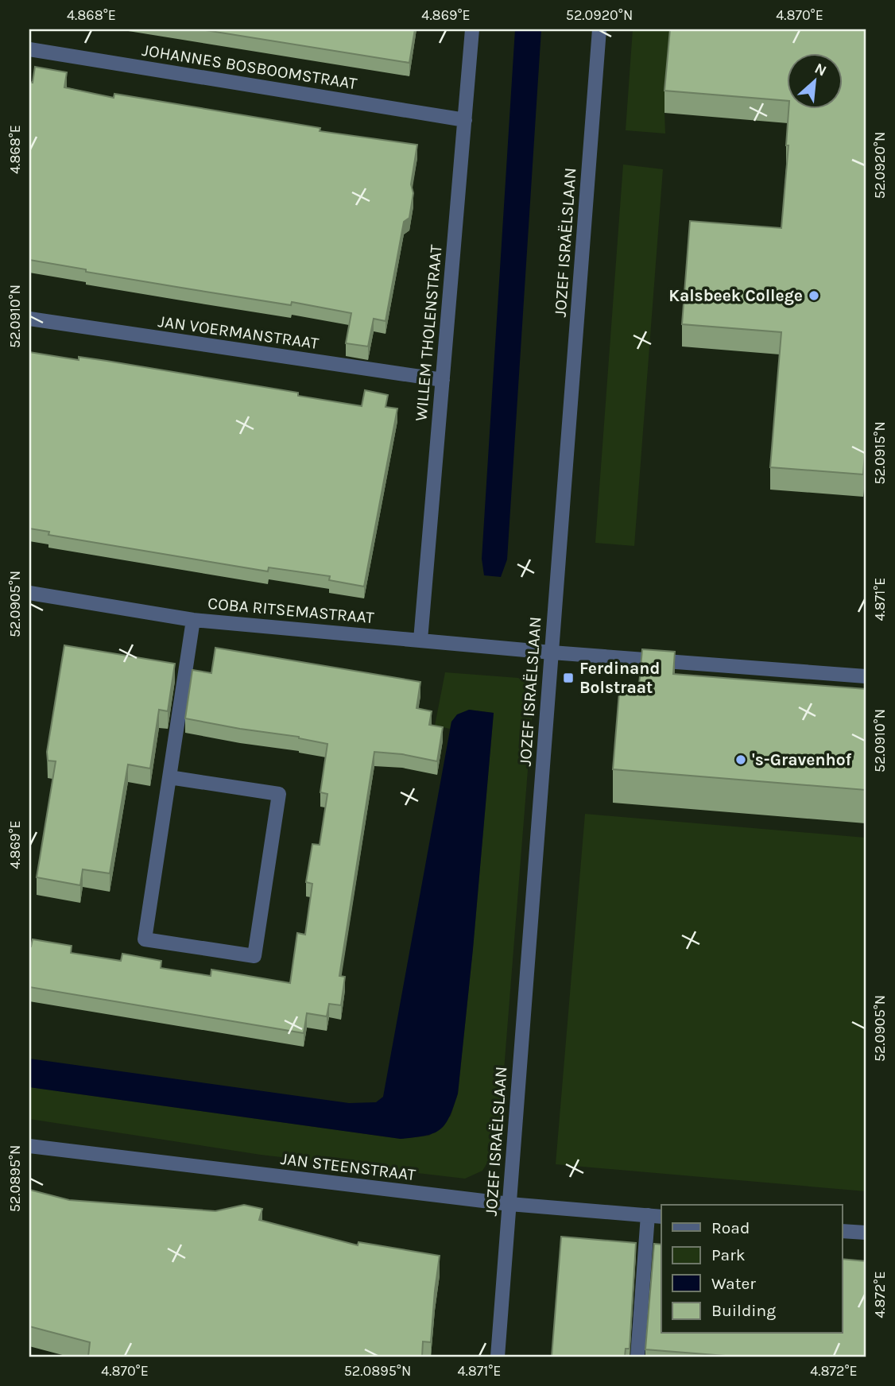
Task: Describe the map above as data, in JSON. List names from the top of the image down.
{
  "streets": {
    "street": [
      "JOHANNES BOSBOOMSTRAAT",
      "JOZEF ISRAËLSLAAN",
      "JAN VOERMANSTRAAT",
      "WILLEM THOLENSTRAAT",
      "COBA RITSEMASTRAAT",
      "JAN STEENSTRAAT"
    ]
  },
  "crossings": [
    ["JOHANNES BOSBOOMSTRAAT", "WILLEM THOLENSTRAAT"],
    ["JOZEF ISRAËLSLAAN", "COBA RITSEMASTRAAT"],
    ["JOZEF ISRAËLSLAAN", "JAN STEENSTRAAT"],
    ["JAN VOERMANSTRAAT", "WILLEM THOLENSTRAAT"],
    ["WILLEM THOLENSTRAAT", "COBA RITSEMASTRAAT"]
  ],
  "places": {
    "other": ["Kalsbeek College", "'s-Gravenhof"],
    "transit": ["Ferdinand Bolstraat"]
  },
  "legend": [
    "Road",
    "Park",
    "Water",
    "Building"
  ],
  "north": "top right",
  "coordinates": [
    "4.868°E",
    "4.869°E",
    "52.0920°N",
    "4.870°E",
    "52.0910°N",
    "52.0915°N",
    "4.871°E",
    "52.0905°N",
    "52.0895°N",
    "4.872°E"
  ]
}
